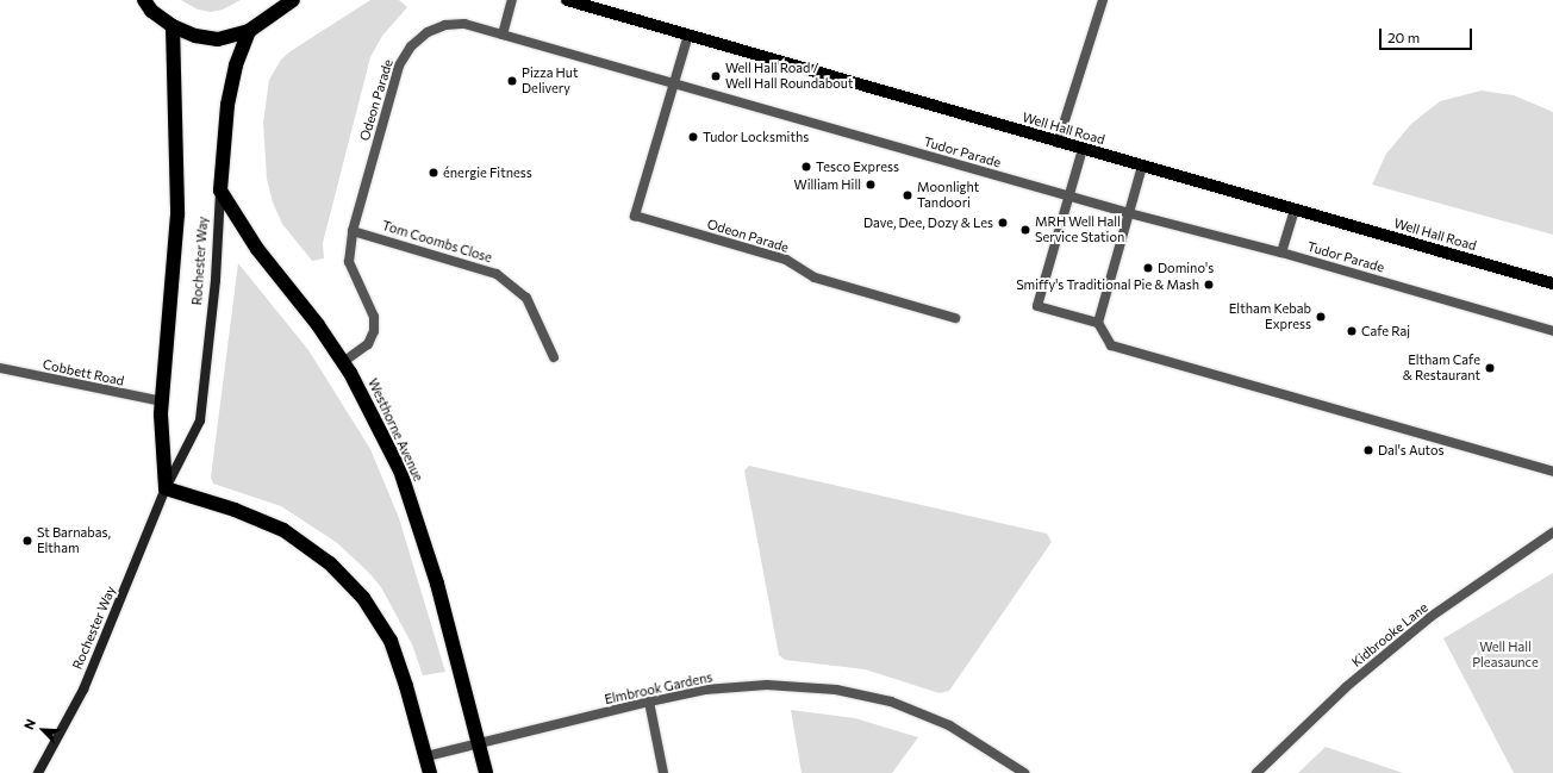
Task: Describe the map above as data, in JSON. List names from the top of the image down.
{
  "streets": {
    "highway": ["Rochester Way", "Westhorne Avenue"],
    "main road": ["Well Hall Road"],
    "street": [
      "Odeon Parade",
      "Tudor Parade",
      "Tom Coombs Close",
      "Cobbett Road",
      "Kidbrooke Lane",
      "Elmbrook Gardens"
    ]
  },
  "crossings": [
    ["Odeon Parade", "Well Hall Road"],
    ["Odeon Parade", "Tudor Parade"],
    ["Odeon Parade", "Tom Coombs Close"],
    ["Odeon Parade", "Westhorne Avenue"],
    ["Rochester Way", "Cobbett Road"],
    ["Rochester Way", "Westhorne Avenue"],
    ["Westhorne Avenue", "Elmbrook Gardens"]
  ],
  "parks": ["Well Hall Pleasaunce"],
  "places": [
    "Well Hall Road / Well Hall Roundabout",
    "Pizza Hut Delivery",
    "Tudor Locksmiths",
    "Tesco Express",
    "énergie Fitness",
    "William Hill",
    "Moonlight Tandoori",
    "Dave, Dee, Dozy & Les",
    "MRH Well Hall Service Station",
    "Domino's",
    "Smiffy's Traditional Pie & Mash",
    "Eltham Kebab Express",
    "Cafe Raj",
    "Eltham Cafe & Restaurant",
    "Dal's Autos",
    "St Barnabas, Eltham"
  ],
  "scale_bar": "20 m",
  "north": "top left"
}
